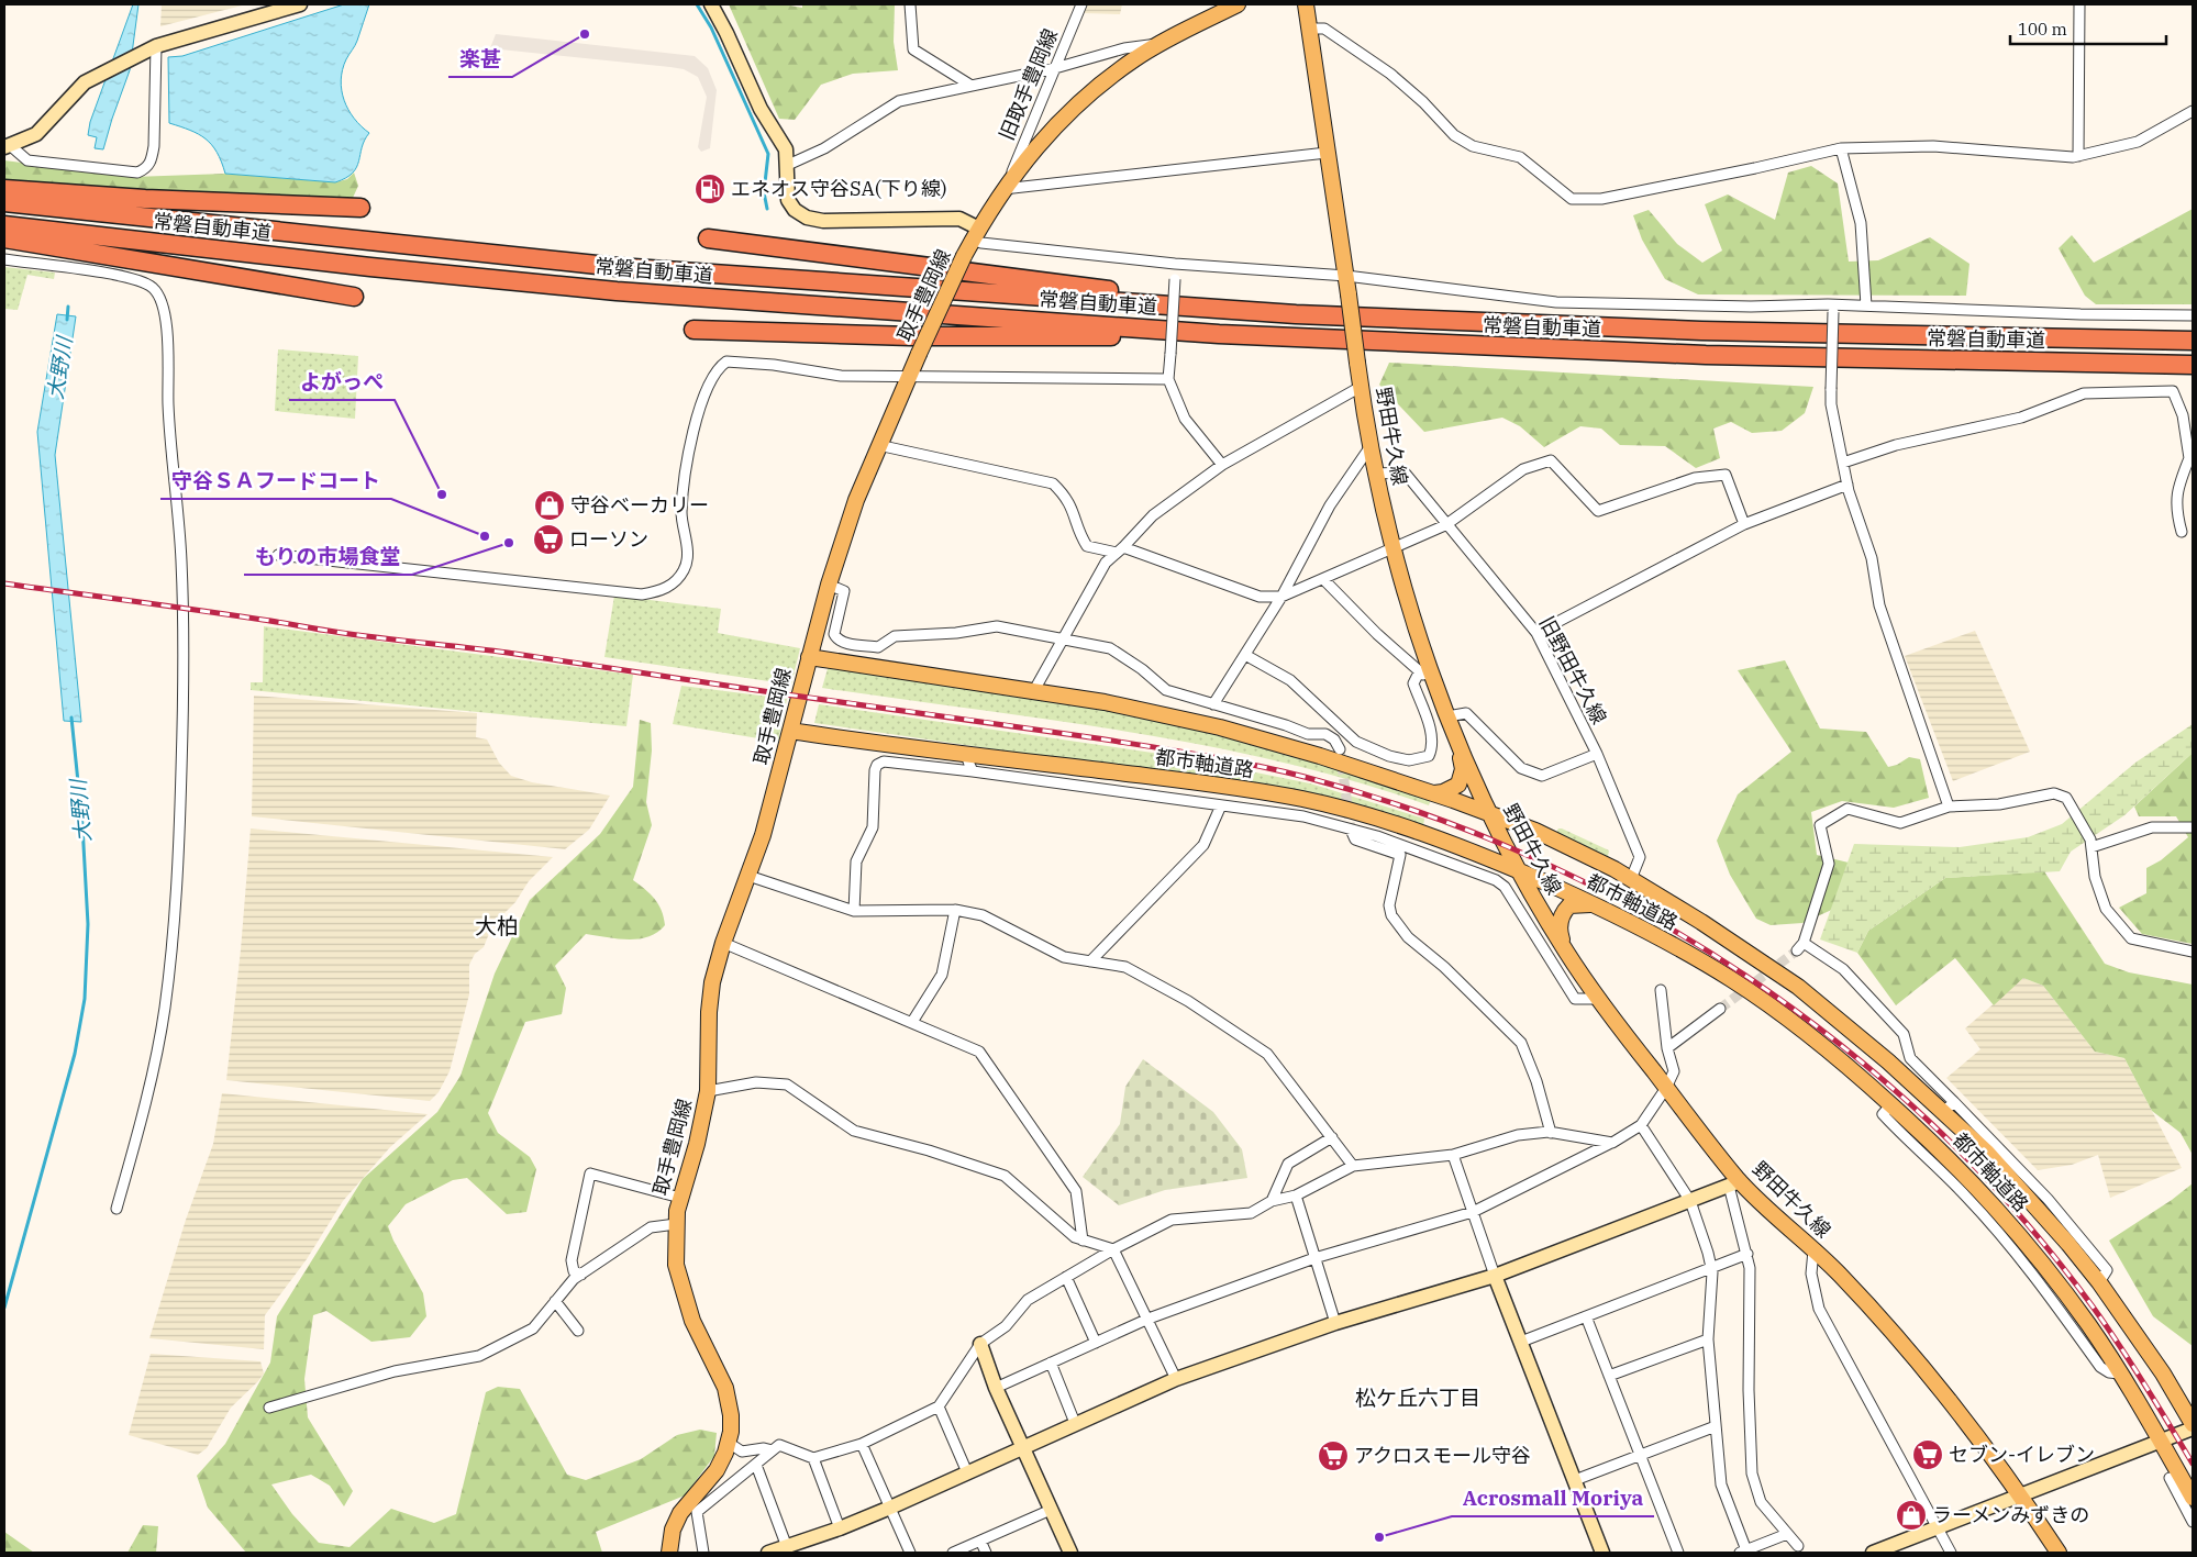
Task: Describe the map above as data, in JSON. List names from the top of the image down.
{
  "streets": {
    "highway": ["常磐自動車道"],
    "main road": ["取手豊岡線", "野田牛久線", "都市軸道路"],
    "street": ["旧取手豊岡線", "旧野田牛久線"]
  },
  "crossings": [
    ["旧取手豊岡線", "取手豊岡線"],
    ["取手豊岡線", "都市軸道路"],
    ["野田牛久線", "旧野田牛久線"],
    ["野田牛久線", "都市軸道路"],
    ["旧野田牛久線", "都市軸道路"]
  ],
  "districts": ["大柏", "松ケ丘六丁目"],
  "water": ["大野川"],
  "places": {
    "other": [
      "楽甚",
      "よがっぺ",
      "守谷ＳＡフードコート",
      "もりの市場食堂",
      "Acrosmall Moriya"
    ],
    "fuel station": ["エネオス守谷SA(下り線)"],
    "shop": ["守谷ベーカリー", "ラーメンみずきの"],
    "supermarket": ["ローソン", "セブン-イレブン", "アクロスモール守谷"]
  },
  "scale_bar": "100 m"
}
